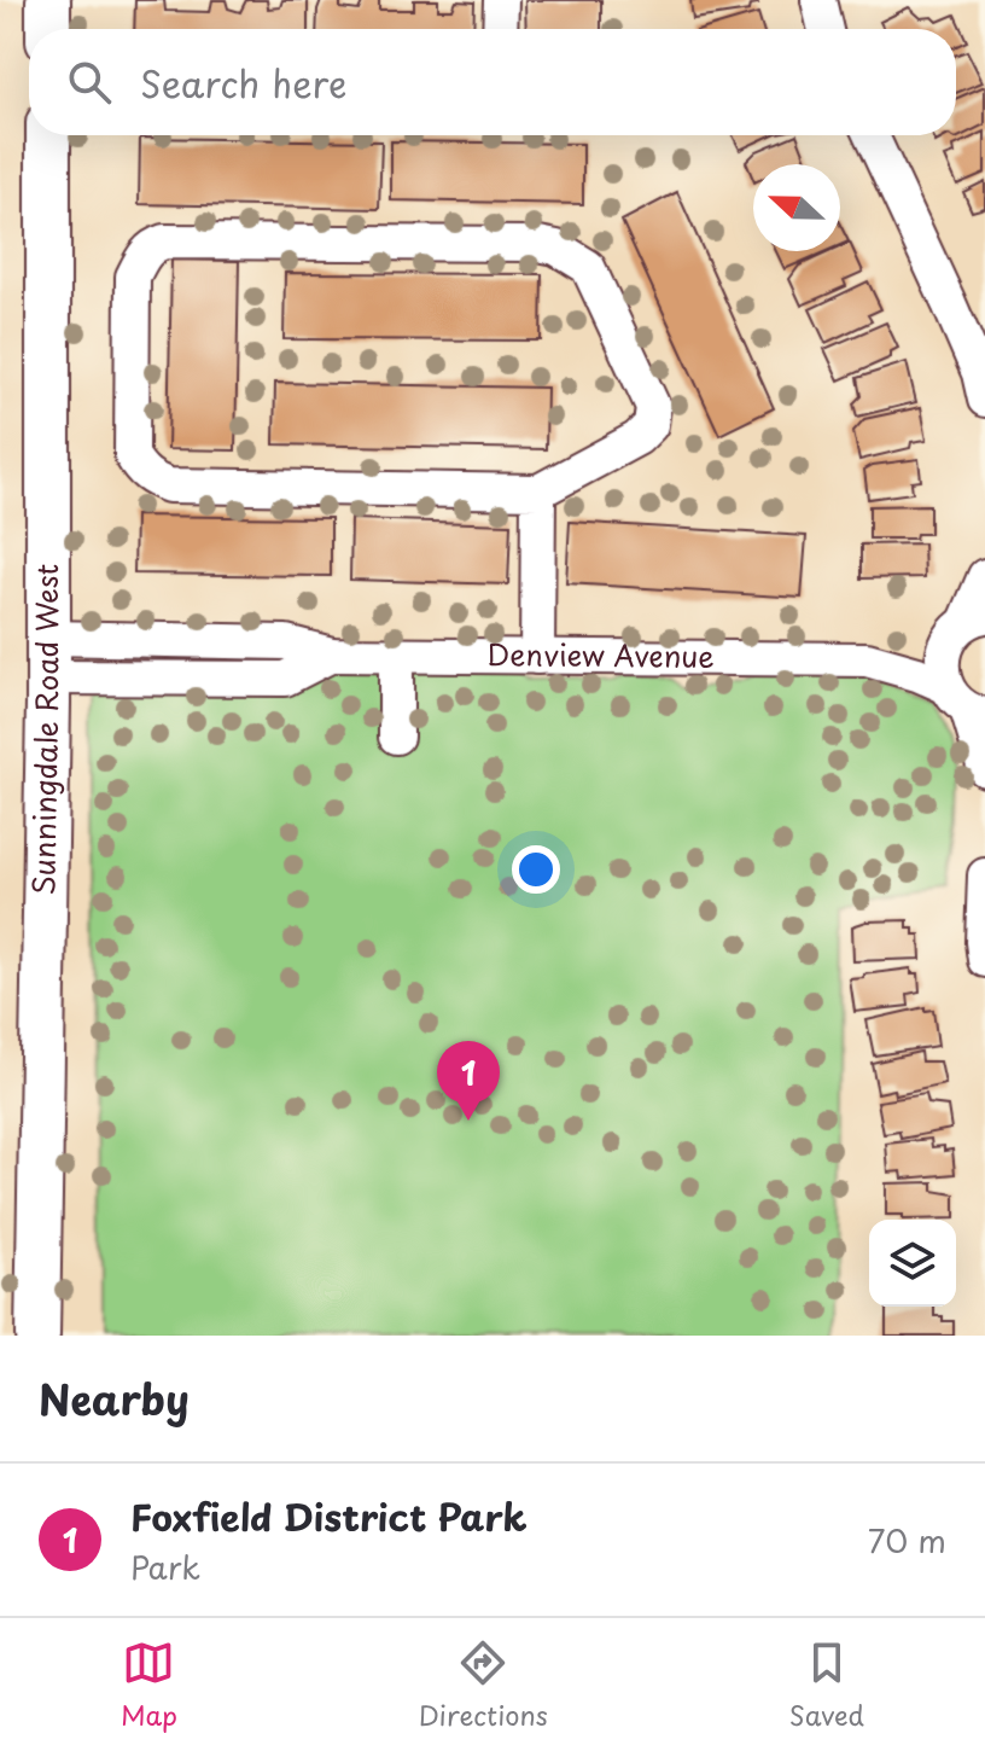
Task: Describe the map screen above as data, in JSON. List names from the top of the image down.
{
  "streets": {
    "main road": ["Sunningdale Road West"],
    "street": ["Denview Avenue"]
  },
  "crossings": [
    ["Denview Avenue", "Sunningdale Road West"]
  ],
  "north": "left",
  "page": {
    "search": "Search here",
    "pins": "1",
    "heading": "Nearby",
    "list": [
      {
        "mark": "1",
        "name": "Foxfield District Park",
        "note": "Park",
        "value": "70 m"
      }
    ],
    "nav": ["Map", "Directions", "Saved"]
  }
}
